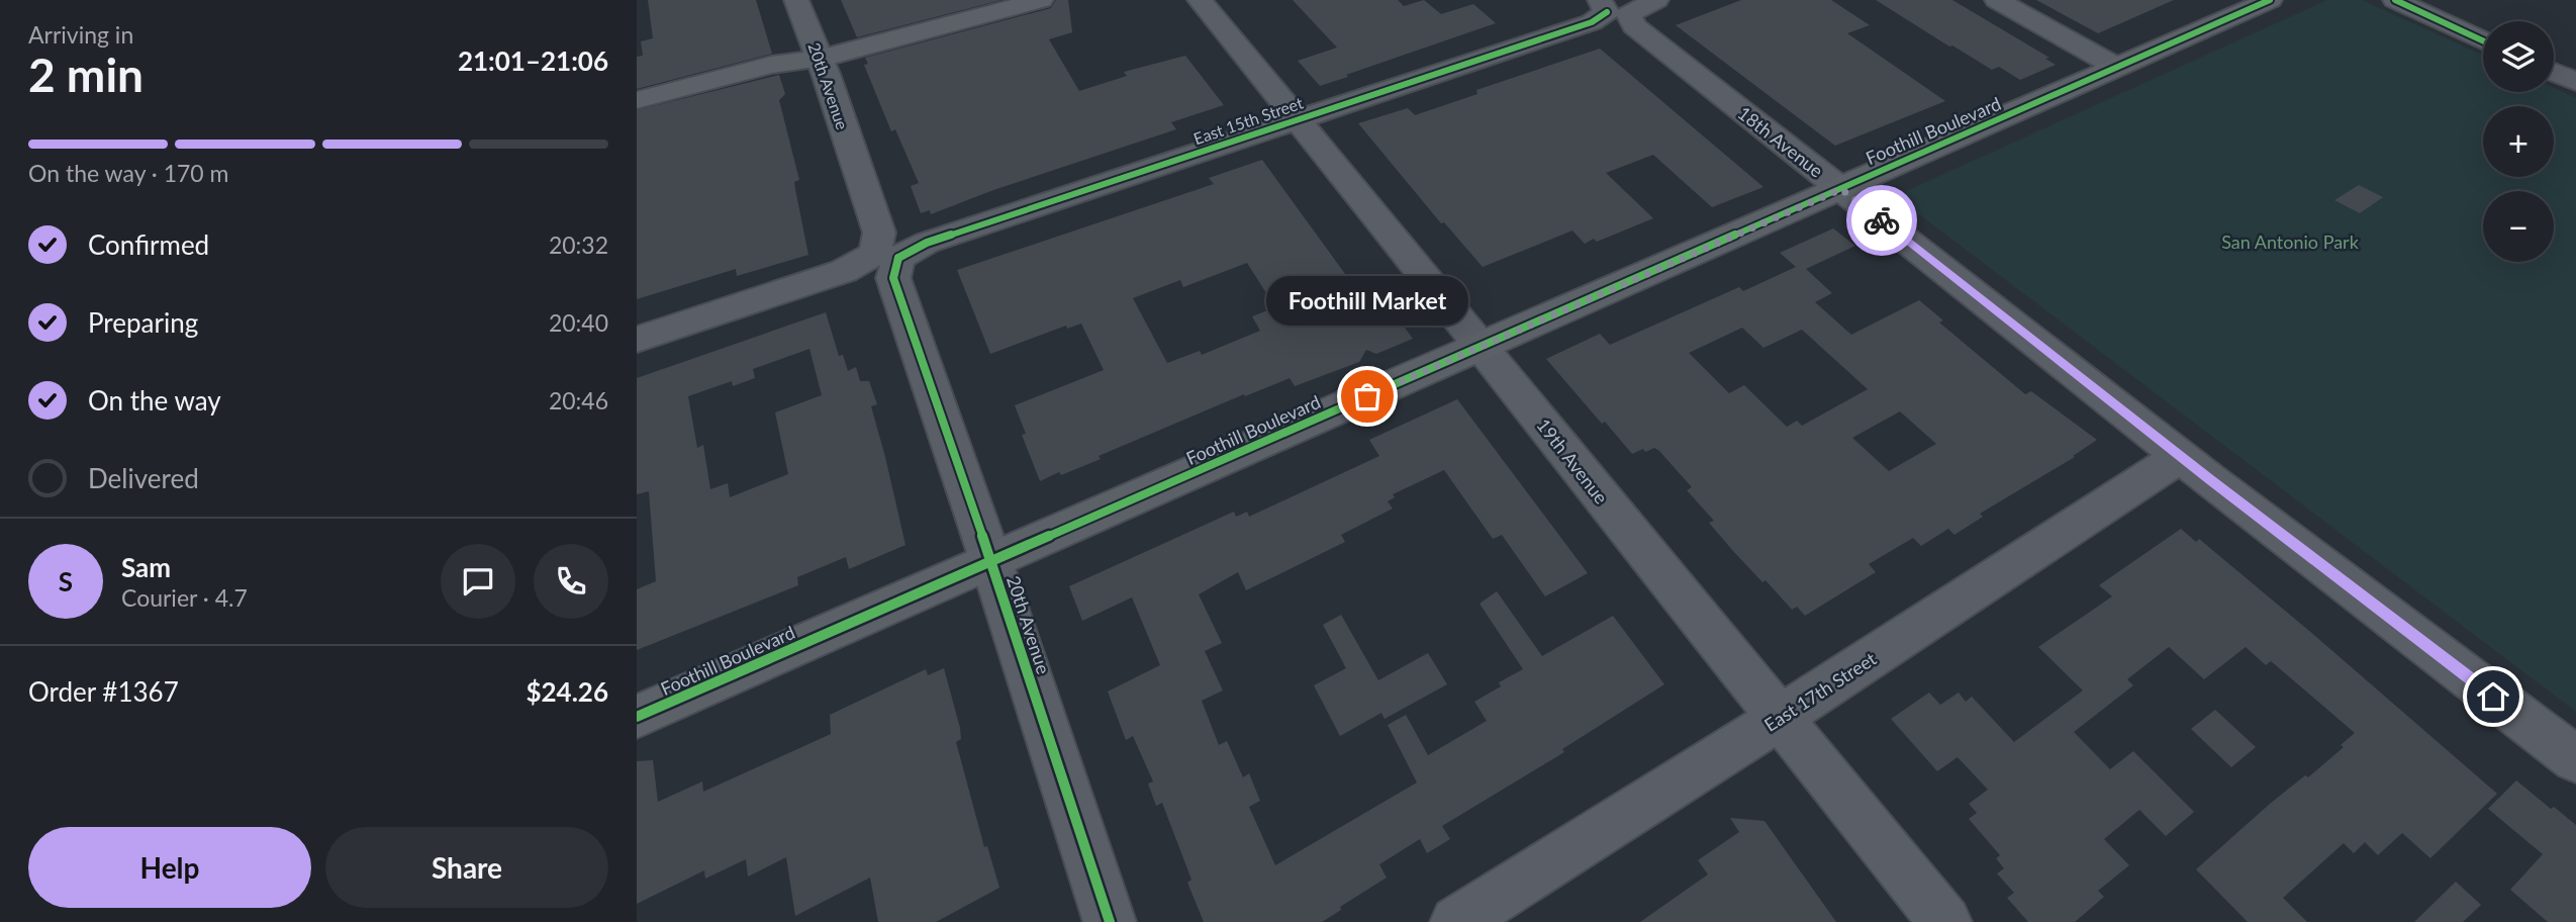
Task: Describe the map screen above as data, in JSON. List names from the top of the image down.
{
  "streets": {
    "main road": ["Foothill Boulevard"],
    "street": [
      "20th Avenue",
      "East 15th Street",
      "18th Avenue",
      "19th Avenue",
      "East 17th Street"
    ]
  },
  "crossings": [
    ["20th Avenue", "East 15th Street"],
    ["20th Avenue", "Foothill Boulevard"],
    ["East 15th Street", "18th Avenue"],
    ["East 15th Street", "19th Avenue"],
    ["Foothill Boulevard", "18th Avenue"],
    ["Foothill Boulevard", "19th Avenue"],
    ["18th Avenue", "East 17th Street"],
    ["19th Avenue", "East 17th Street"]
  ],
  "parks": ["San Antonio Park"],
  "places": ["Foothill Market"],
  "page": {
    "heading": ["2 min", "Arriving in", "21:01–21:06"],
    "panel": [
      "Sam",
      "Courier · 4.7",
      "Order #1367",
      "$24.26"
    ],
    "map_buttons": ["+", "−"],
    "bar": "On the way · 170 m",
    "list": [
      ["Confirmed", "20:32"],
      ["Preparing", "20:40"],
      ["On the way", "20:46"],
      "Delivered"
    ],
    "bubble": "Foothill Market",
    "round": "S",
    "buttons": ["Help", "Share"]
  }
}
